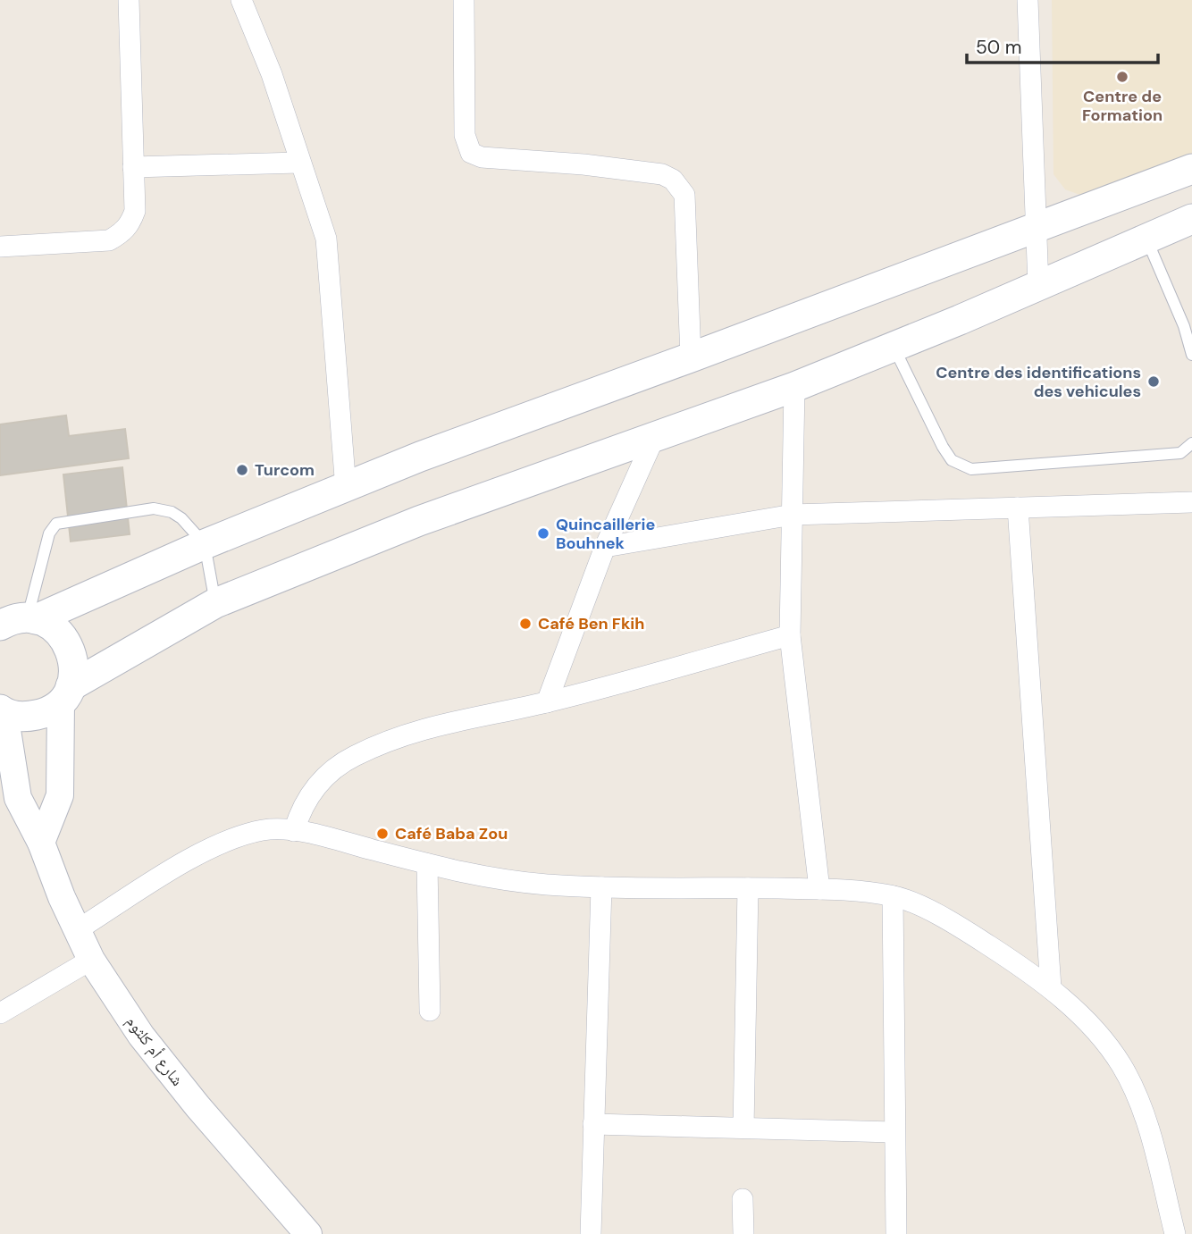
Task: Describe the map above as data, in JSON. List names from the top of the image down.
{
  "streets": {
    "street": ["شارع أم كلثوم"]
  },
  "places": [
    "Centre de Formation",
    "Centre des identifications des vehicules",
    "Turcom",
    "Quincaillerie Bouhnek",
    "Café Ben Fkih",
    "Café Baba Zou"
  ],
  "scale_bar": "50 m"
}
